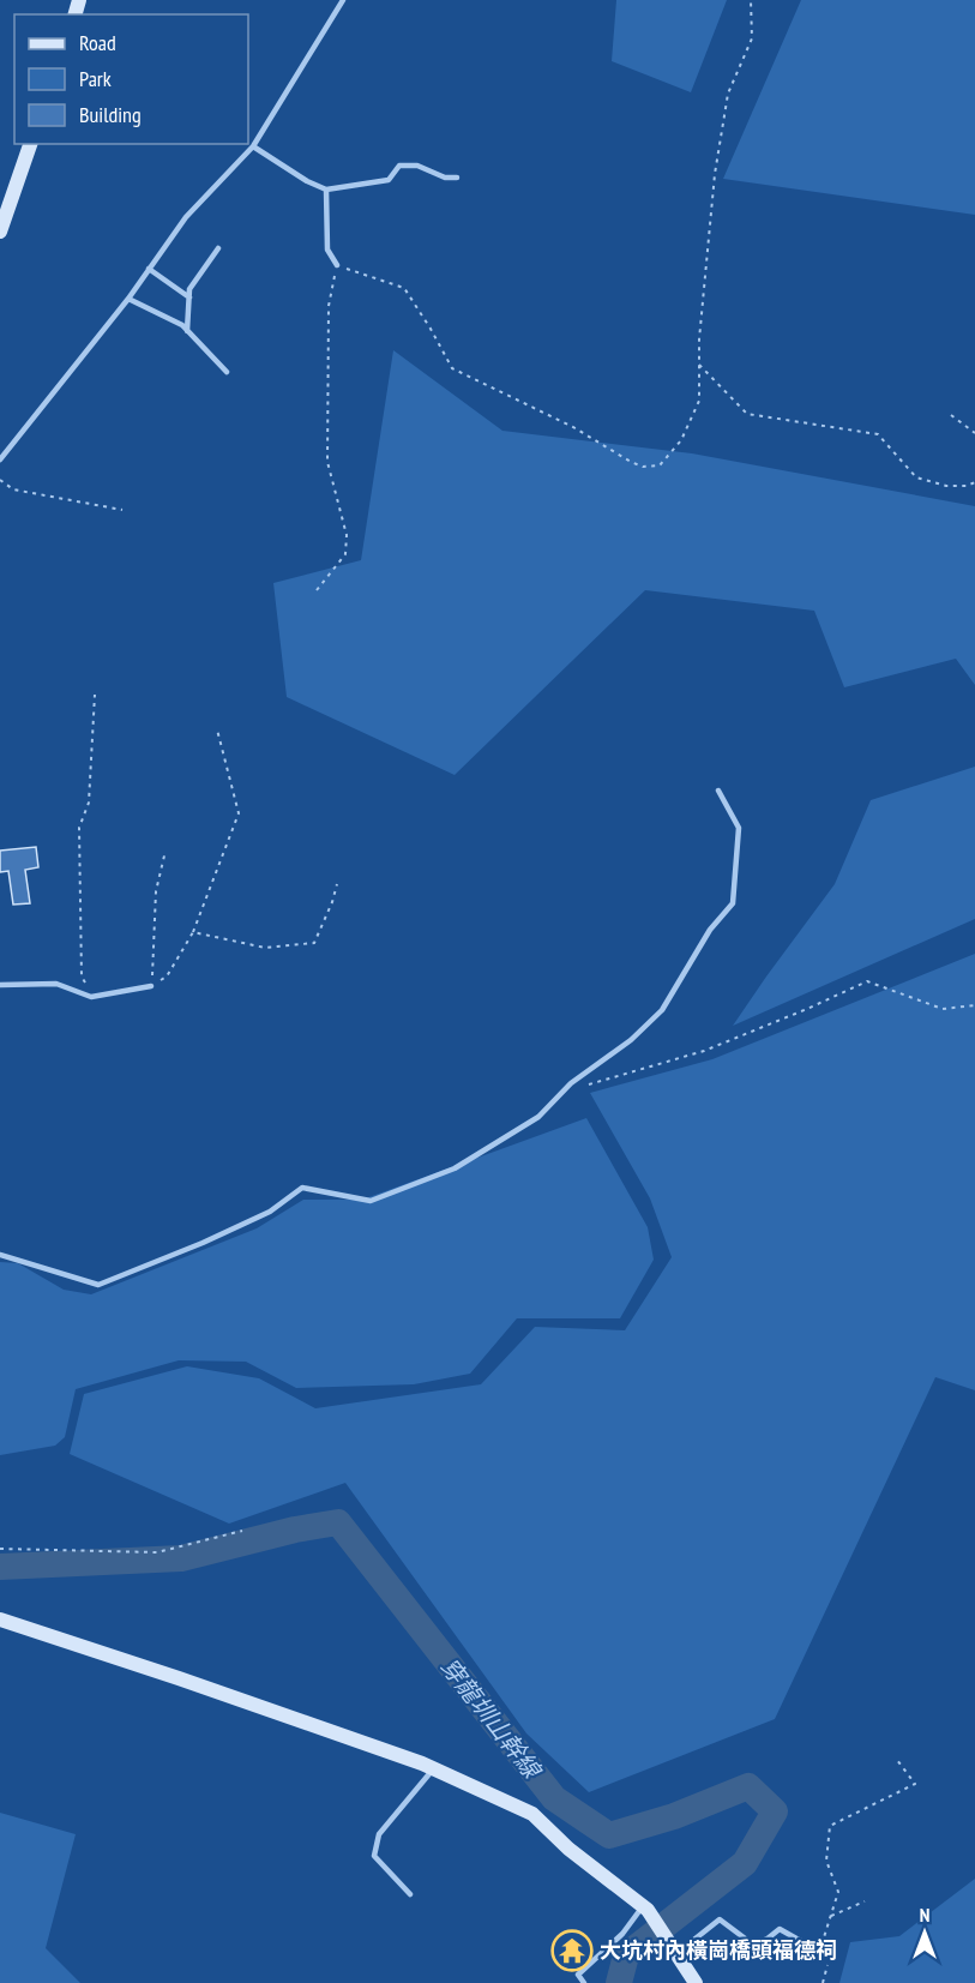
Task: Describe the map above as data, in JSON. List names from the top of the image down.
{
  "water": ["穿龍圳山幹線"],
  "places": {
    "temple": ["大坑村內橫崗橋頭福德祠"]
  },
  "legend": ["Road", "Park", "Building"],
  "north": "top"
}
